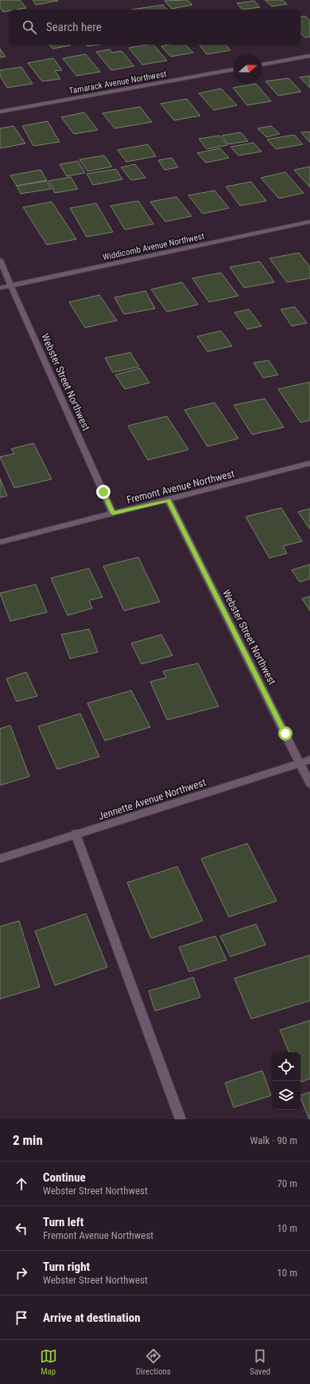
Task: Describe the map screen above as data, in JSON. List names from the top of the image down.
{
  "streets": {
    "street": [
      "Tamarack Avenue Northwest",
      "Widdicomb Avenue Northwest",
      "Webster Street Northwest",
      "Fremont Avenue Northwest",
      "Jennette Avenue Northwest"
    ]
  },
  "crossings": [
    ["Widdicomb Avenue Northwest", "Webster Street Northwest"],
    ["Webster Street Northwest", "Fremont Avenue Northwest"],
    ["Webster Street Northwest", "Jennette Avenue Northwest"]
  ],
  "north": "right",
  "page": {
    "search": "Search here",
    "heading": ["2 min", "Walk · 90 m"],
    "list": [
      ["Continue", "Webster Street Northwest", "70 m"],
      ["Turn left", "Fremont Avenue Northwest", "10 m"],
      ["Turn right", "Webster Street Northwest", "10 m"],
      "Arrive at destination"
    ],
    "nav": ["Map", "Directions", "Saved"]
  }
}
